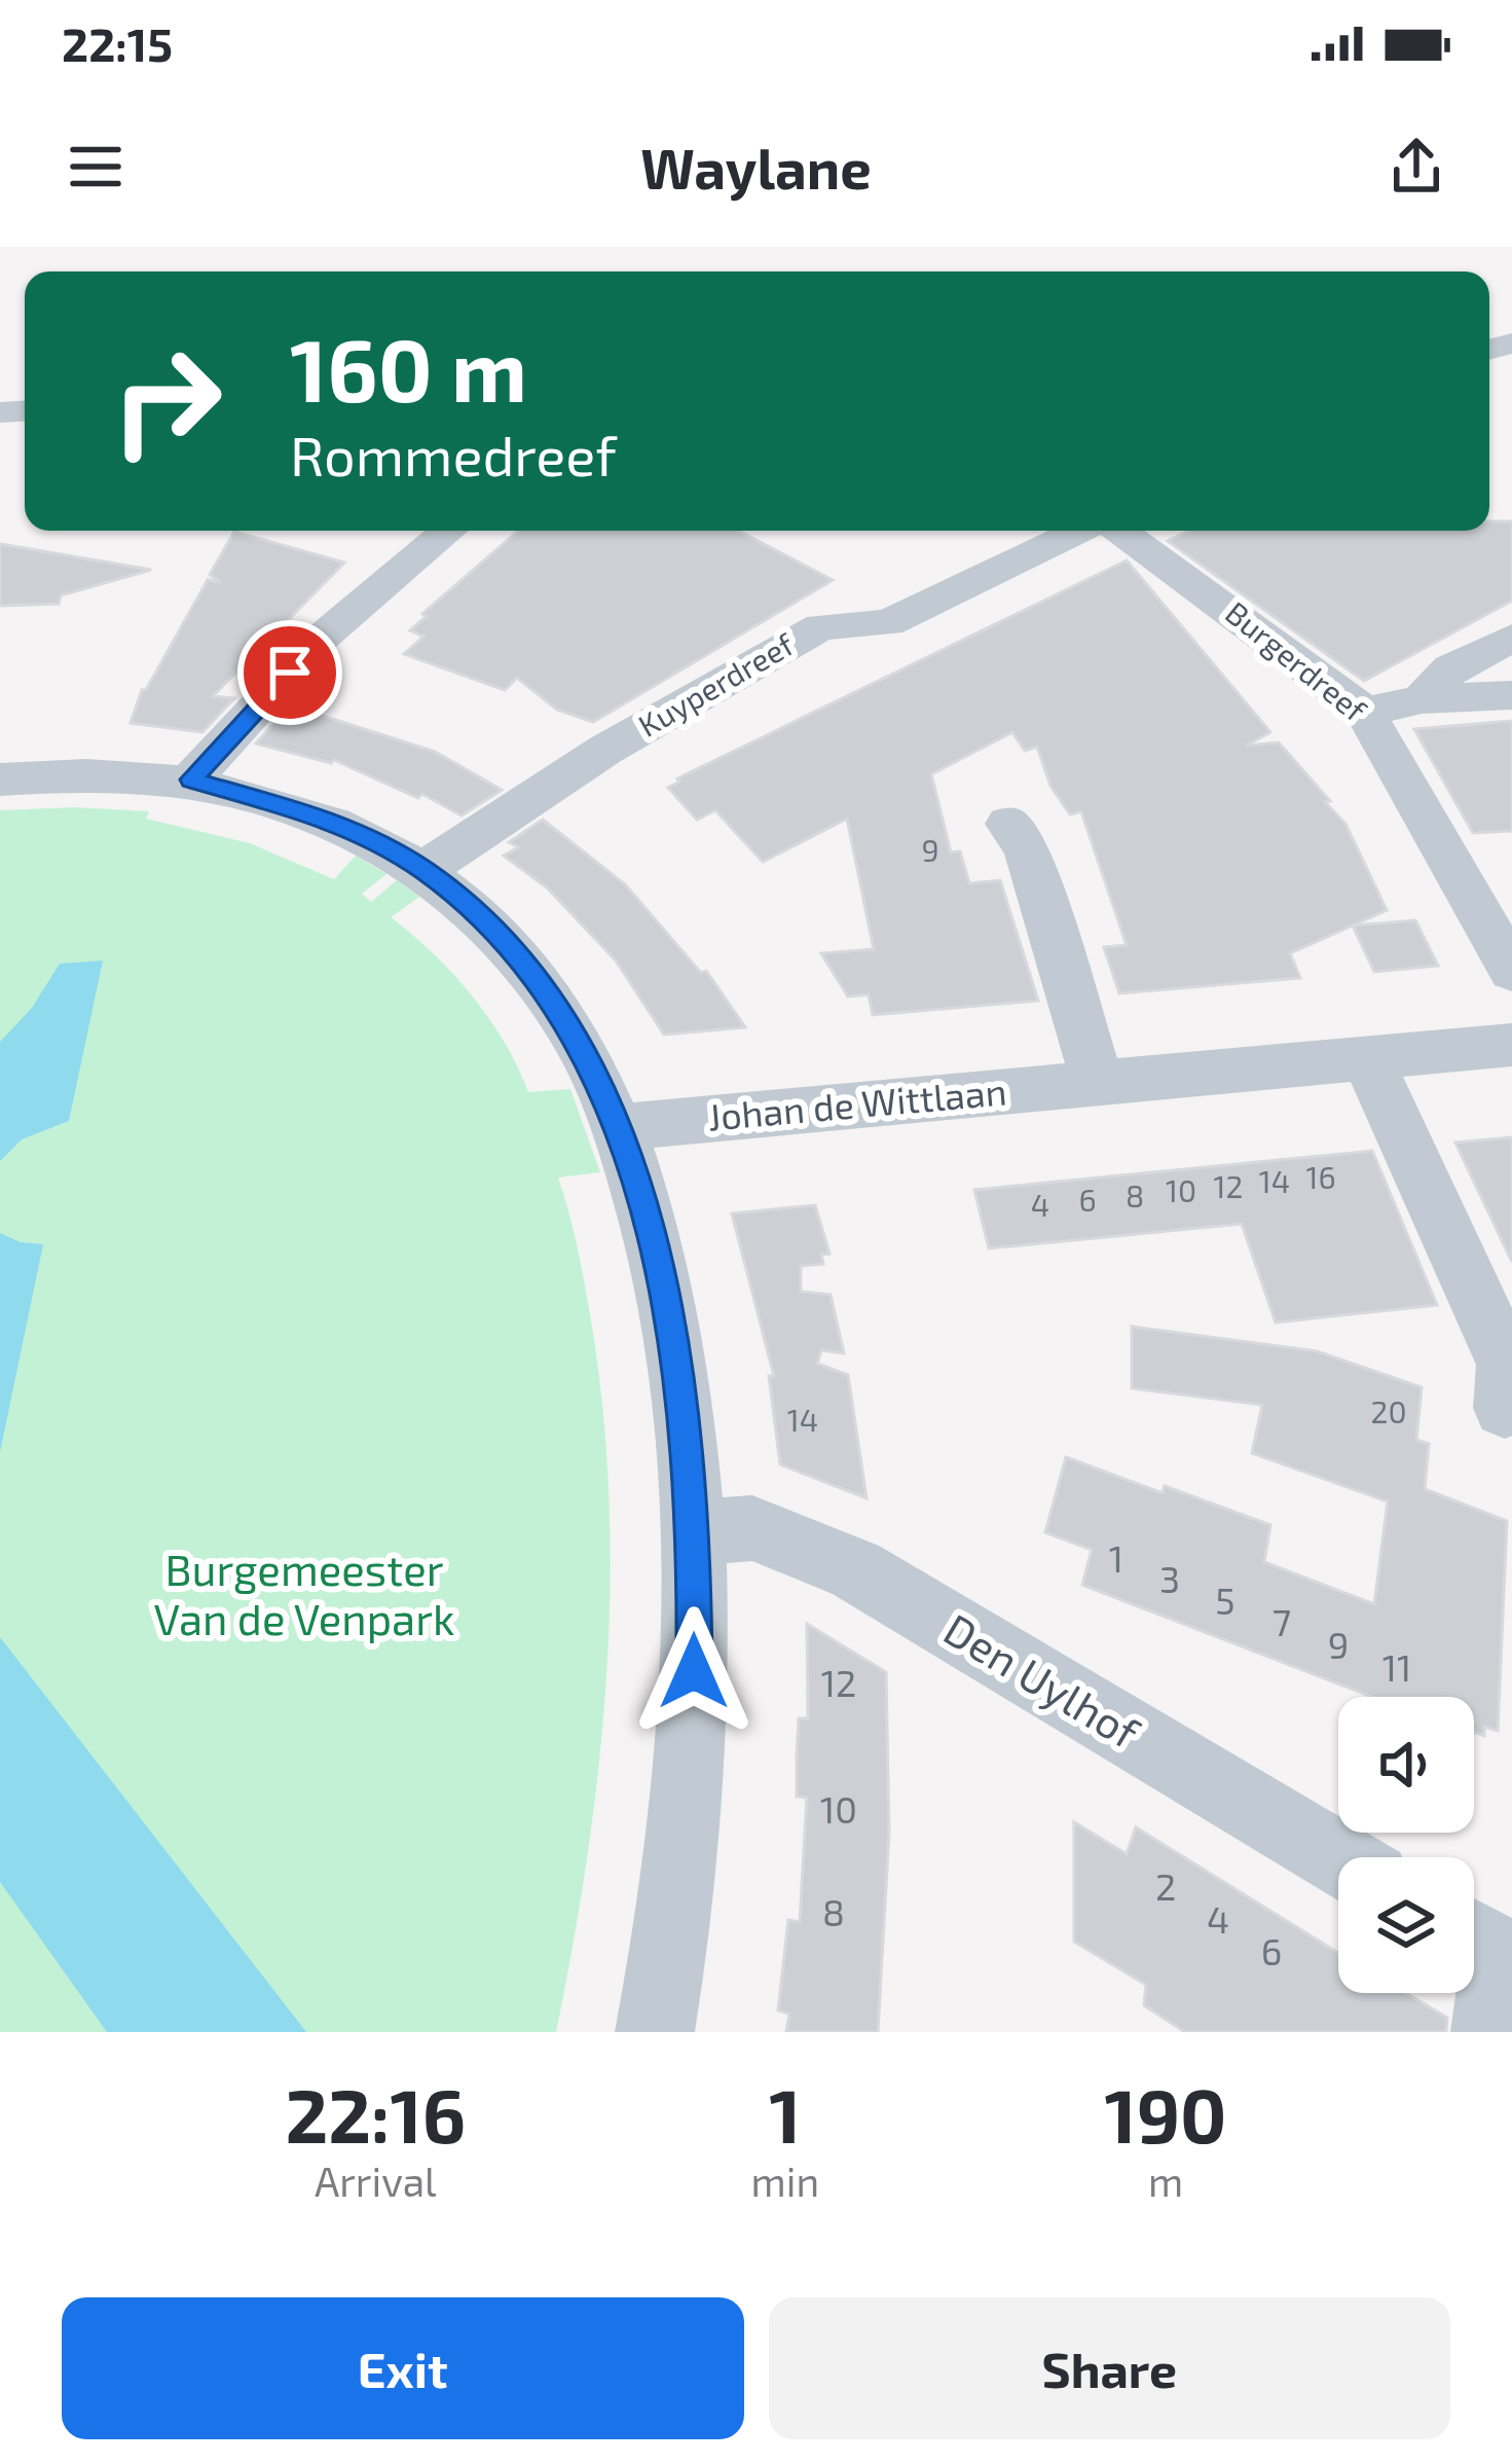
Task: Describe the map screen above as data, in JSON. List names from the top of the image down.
{
  "streets": {
    "street": [
      "Burgerdreef",
      "Kuyperdreef",
      "Johan de Wittlaan",
      "Den Uylhof"
    ]
  },
  "parks": ["Burgemeester Van de Venpark"],
  "house_numbers": [
    "9",
    "16",
    "14",
    "12",
    "10",
    "8",
    "6",
    "4",
    "20",
    "14",
    "1",
    "3",
    "5",
    "7",
    "9",
    "11",
    "12",
    "10",
    "2",
    "8",
    "4",
    "6"
  ],
  "page": {
    "status": "22:15",
    "header": "Waylane",
    "turn": ["160 m", "Rommedreef"],
    "eta": [
      "22:16",
      "Arrival",
      "1",
      "min",
      "190",
      "m"
    ],
    "buttons": ["Exit", "Share"]
  }
}
